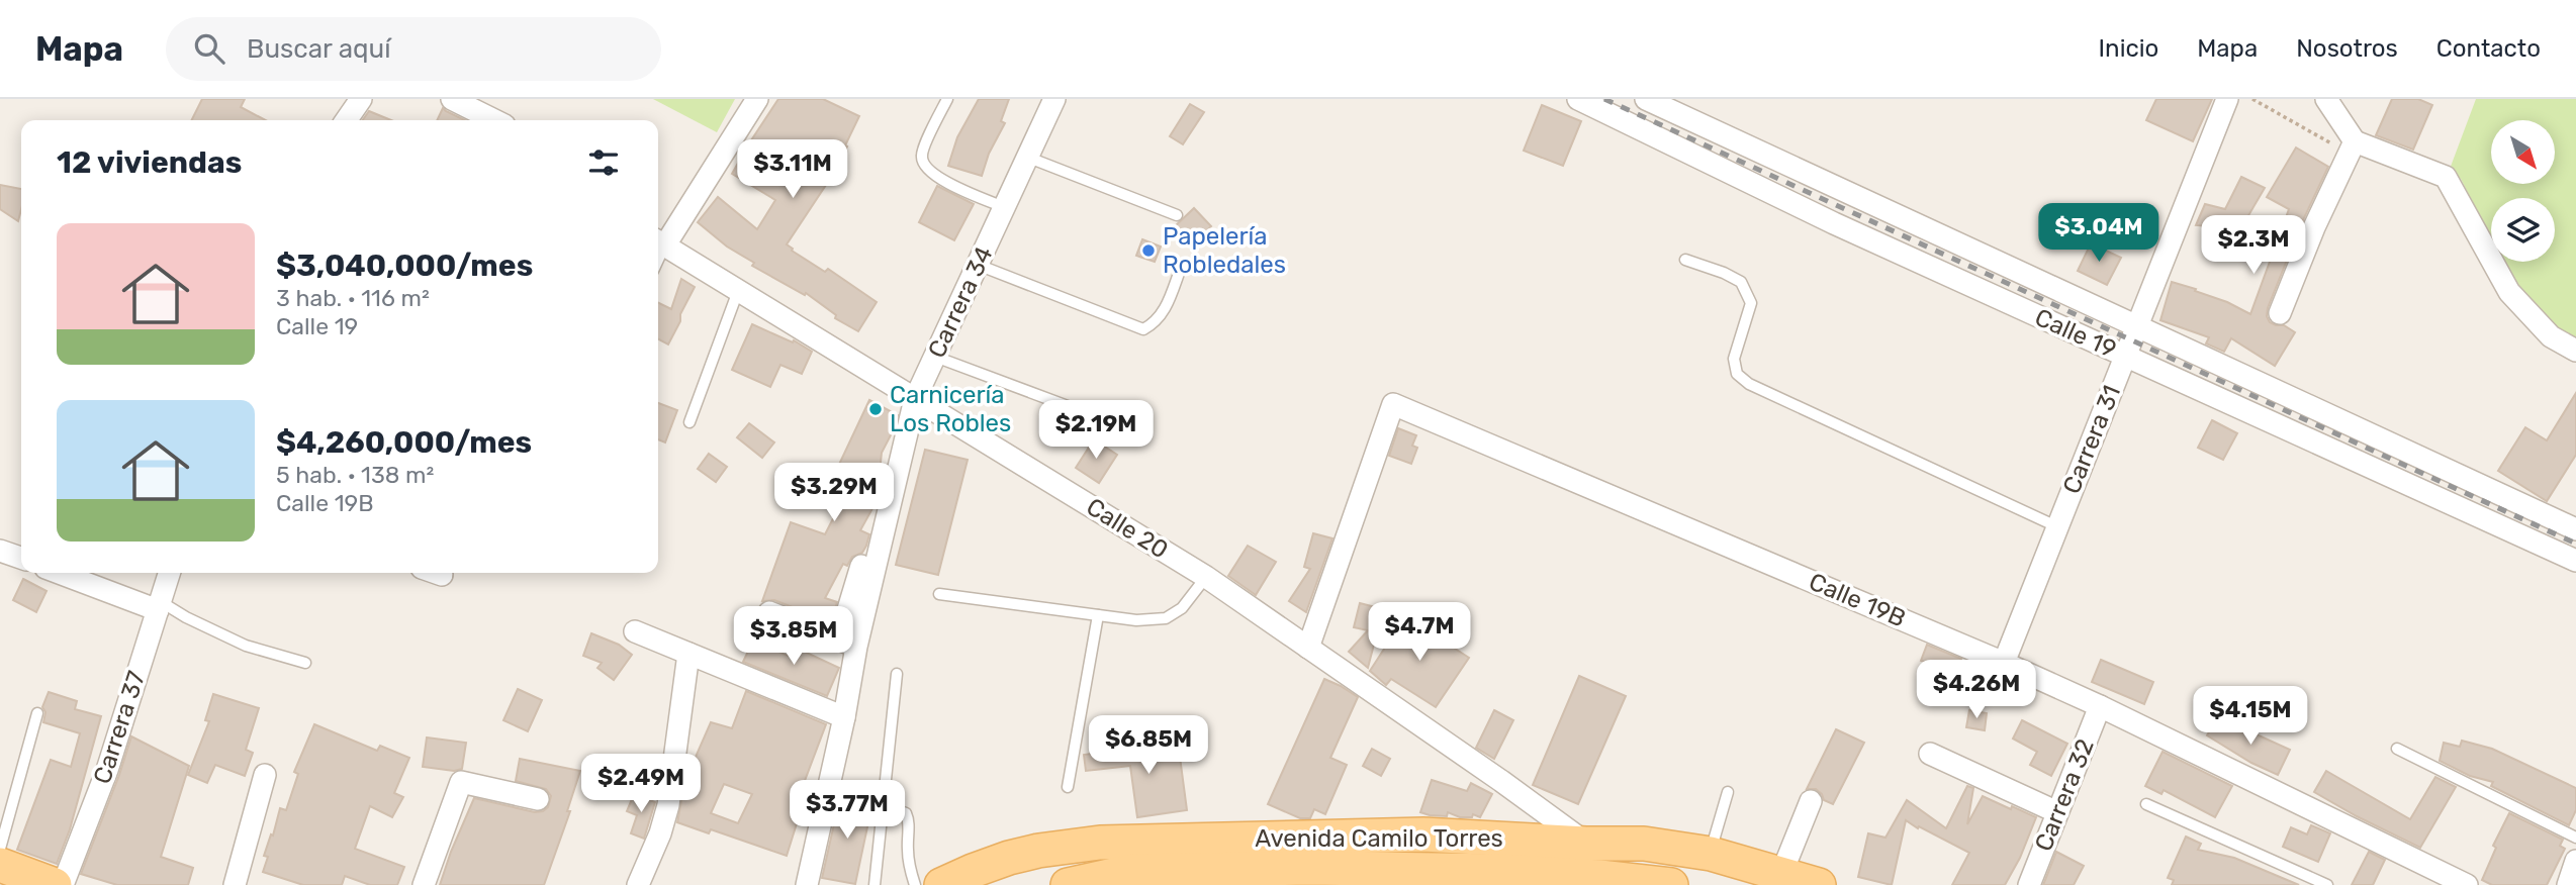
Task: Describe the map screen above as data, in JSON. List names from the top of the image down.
{
  "streets": {
    "main road": ["Avenida Camilo Torres"],
    "street": [
      "Carrera 34",
      "Calle 19",
      "Carrera 31",
      "Calle 20",
      "Calle 19B",
      "Carrera 37",
      "Carrera 32"
    ]
  },
  "crossings": [
    ["Carrera 34", "Calle 20"],
    ["Calle 19", "Carrera 31"],
    ["Carrera 31", "Calle 19B"],
    ["Calle 20", "Calle 19B"],
    ["Calle 20", "Avenida Camilo Torres"],
    ["Calle 19B", "Carrera 32"]
  ],
  "places": ["Papelería Robledales", "Carnicería Los Robles"],
  "north": "bottom right",
  "page": {
    "header": "Mapa",
    "search": "Buscar aquí",
    "nav": [
      "Inicio",
      "Mapa",
      "Nosotros",
      "Contacto"
    ],
    "heading": "12 viviendas",
    "price": [
      "$3.11M",
      "$3.04M",
      "$2.3M",
      "$2.19M",
      "$3.29M",
      "$4.7M",
      "$3.85M",
      "$4.26M",
      "$4.15M",
      "$6.85M",
      "$2.49M",
      "$3.77M"
    ],
    "list": [
      {
        "name": "$3,040,000/mes",
        "note": "3 hab. · 116 m² · Calle 19"
      },
      {
        "name": "$4,260,000/mes",
        "note": "5 hab. · 138 m² · Calle 19B"
      }
    ]
  }
}
